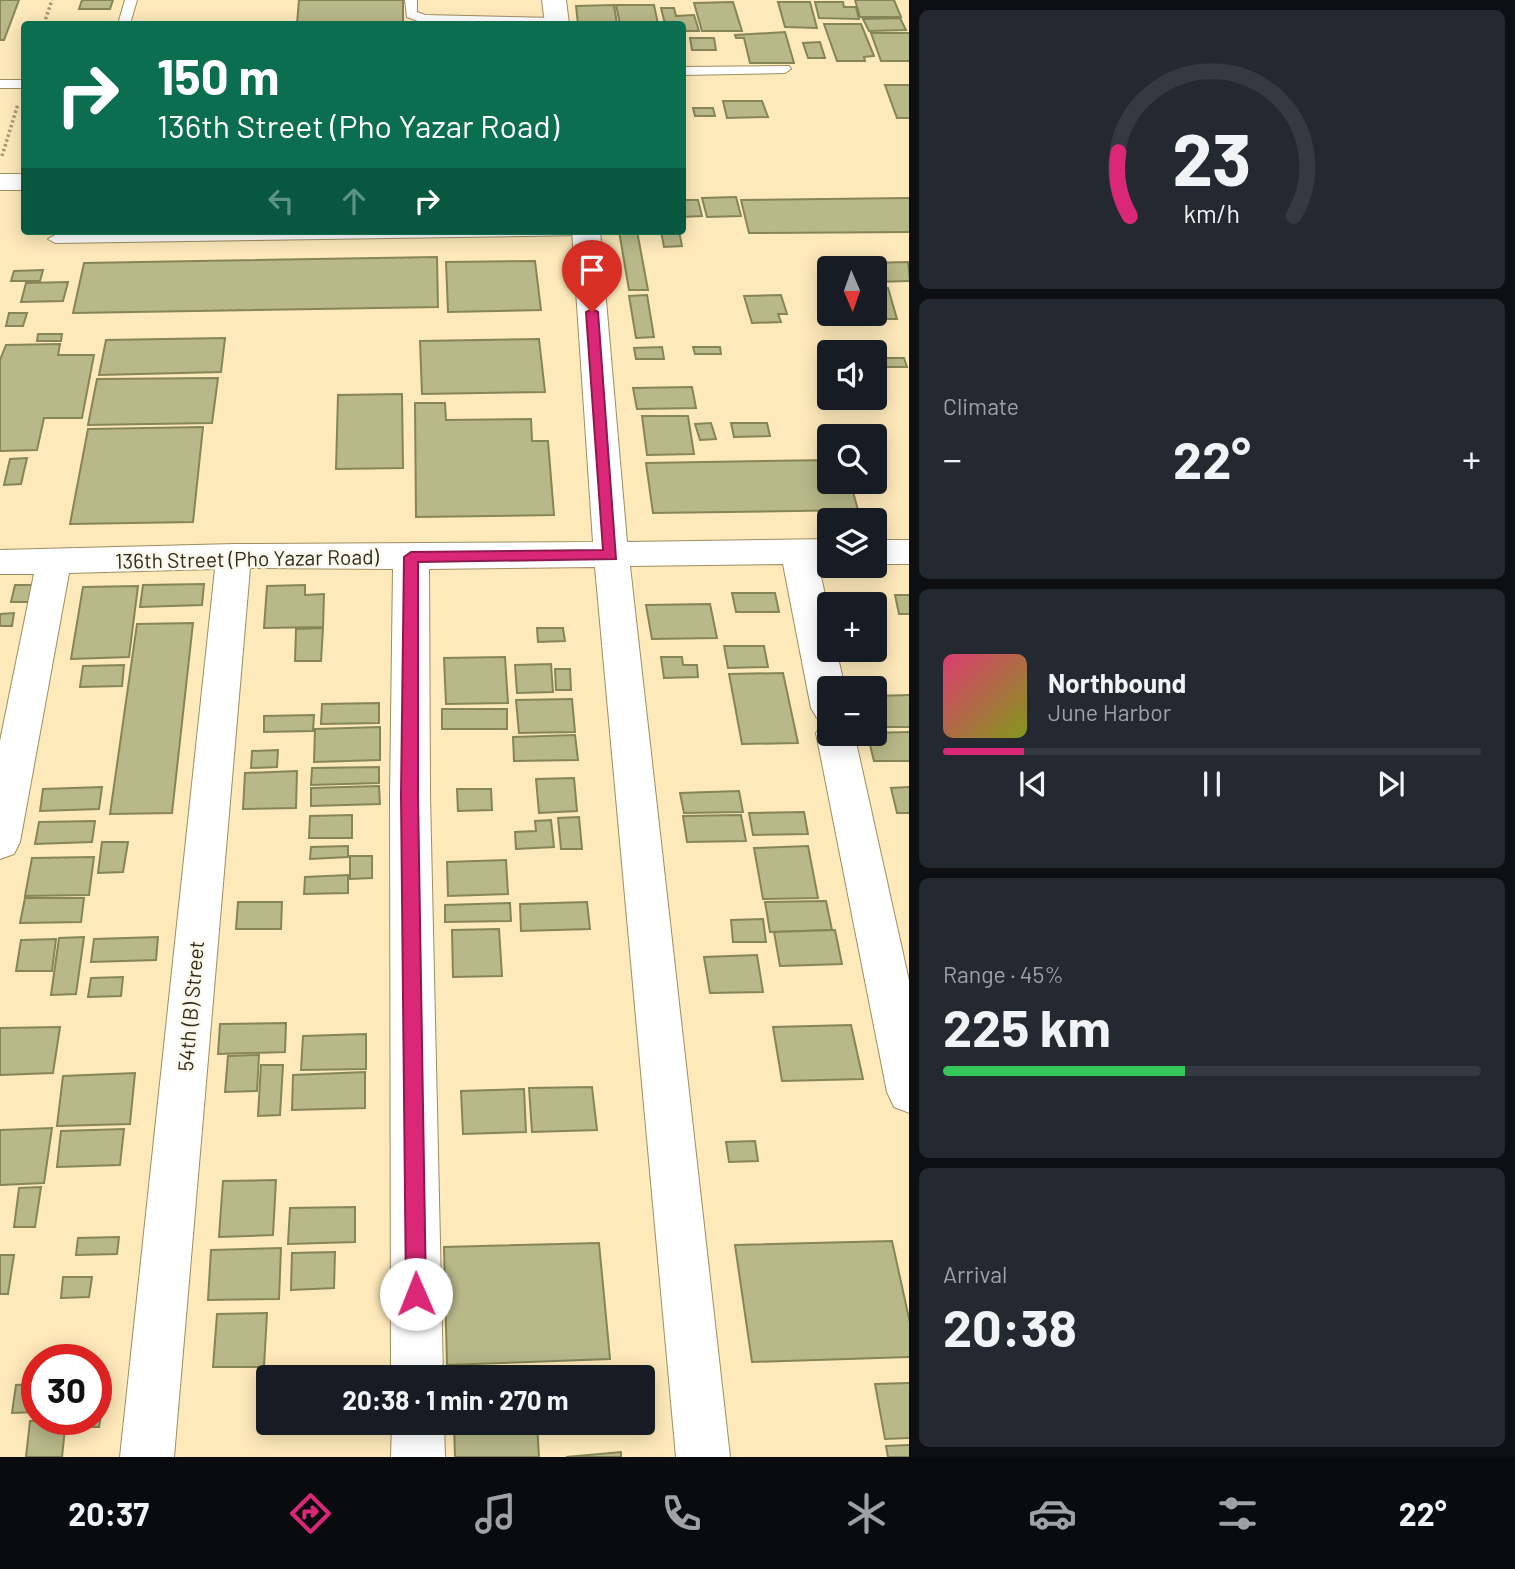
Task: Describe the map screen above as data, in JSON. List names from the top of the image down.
{
  "streets": {
    "street": ["136th Street (Pho Yazar Road)", "54th (B) Street"]
  },
  "crossings": [
    ["136th Street (Pho Yazar Road)", "54th (B) Street"]
  ],
  "north": "bottom",
  "page": {
    "turn": ["150 m", "136th Street (Pho Yazar Road)"],
    "map_buttons": ["+", "−"],
    "tile": [
      "Climate",
      ["Range · 45%", "225 km"],
      ["Arrival", "20:38"]
    ],
    "heat": ["−", "22°", "+"],
    "song": ["Northbound", "June Harbor"],
    "limit": "30",
    "trip": "20:38 · 1 min · 270 m",
    "tabs": ["20:37", "22°"],
    "gauge": ["23", "km/h"]
  }
}
